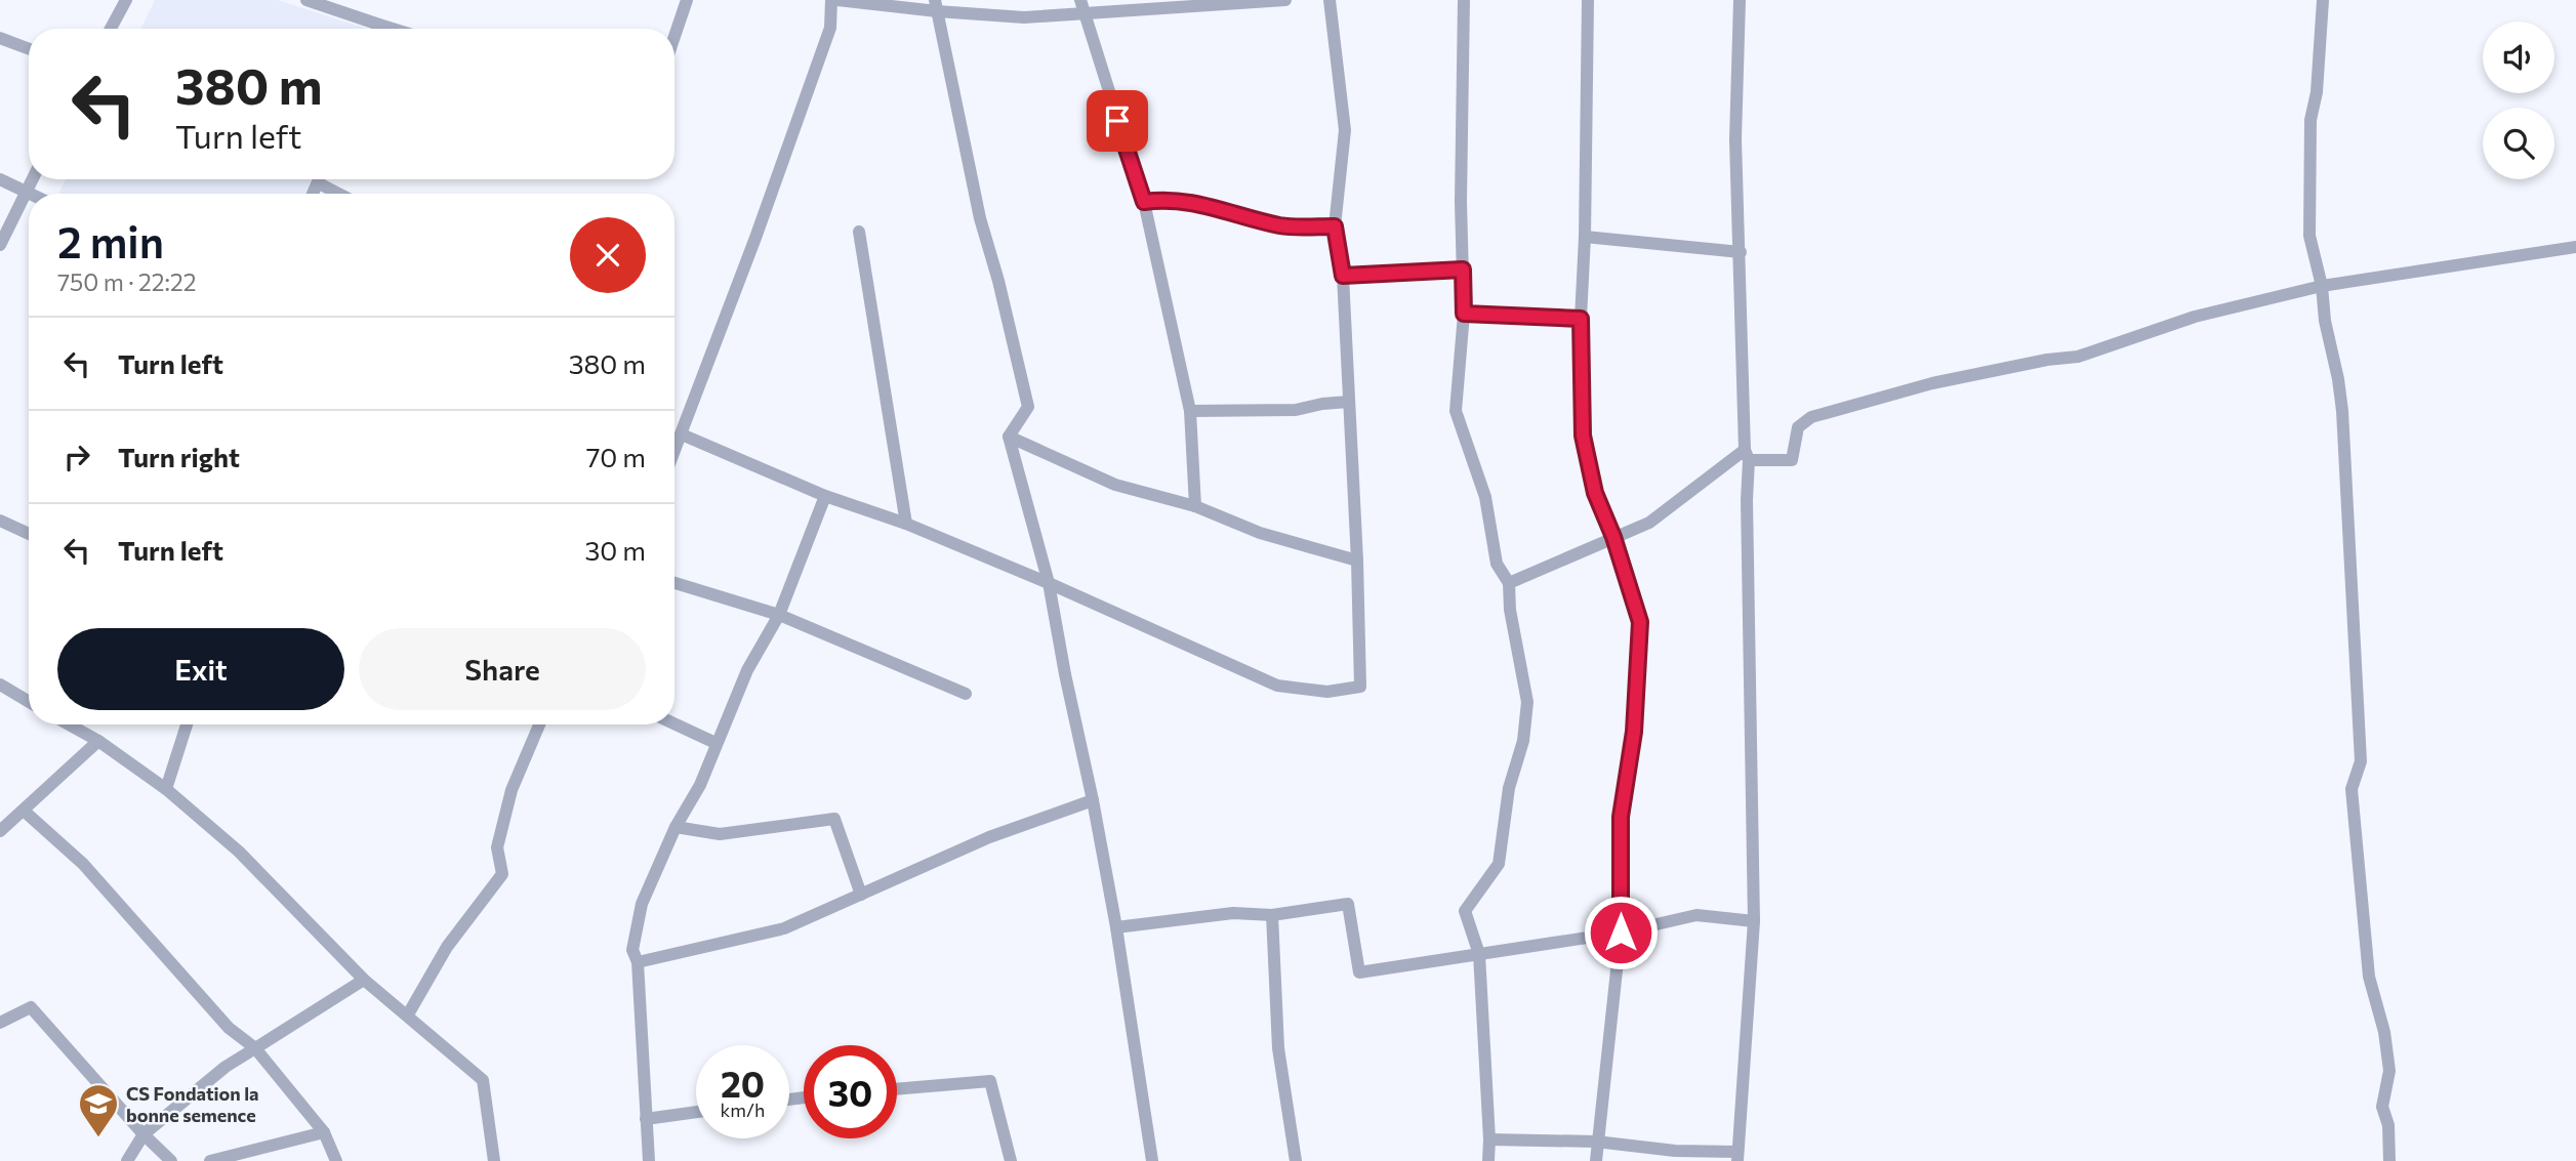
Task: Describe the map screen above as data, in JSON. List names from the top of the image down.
{
  "places": {
    "school or university": ["CS Fondation la bonne semence"]
  },
  "page": {
    "turn": ["380 m", "Turn left"],
    "heading": ["2 min", "750 m · 22:22"],
    "list": [
      {
        "name": "Turn left",
        "value": "380 m"
      },
      {
        "name": "Turn right",
        "value": "70 m"
      },
      {
        "name": "Turn left",
        "value": "30 m"
      }
    ],
    "buttons": ["Exit", "Share"],
    "speed": "20 km/h",
    "limit": "30"
  }
}
